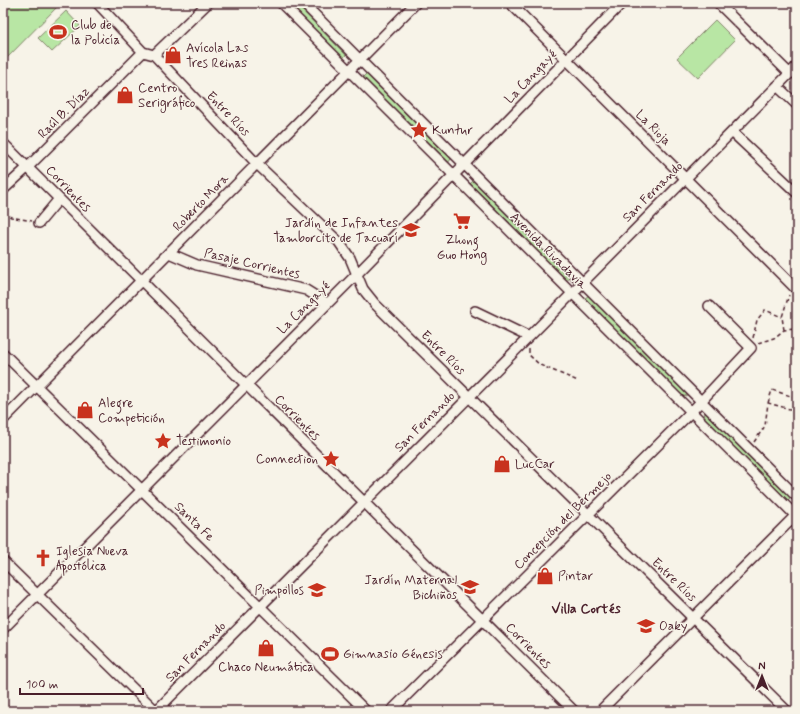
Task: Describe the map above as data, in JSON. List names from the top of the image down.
{
  "streets": {
    "street": [
      "La Cangayé",
      "Raúl B. Díaz",
      "Entre Ríos",
      "La Rioja",
      "Corrientes",
      "San Fernando",
      "Roberto Mora",
      "Avenida Rivadavia",
      "Pasaje Corrientes",
      "Concepción del Bermejo",
      "Santa Fe"
    ]
  },
  "crossings": [
    ["La Cangayé", "Entre Ríos"],
    ["La Cangayé", "La Rioja"],
    ["La Cangayé", "Corrientes"],
    ["La Cangayé", "Avenida Rivadavia"],
    ["La Cangayé", "Pasaje Corrientes"],
    ["La Cangayé", "Santa Fe"],
    ["Raúl B. Díaz", "Corrientes"],
    ["Entre Ríos", "San Fernando"],
    ["Entre Ríos", "Roberto Mora"],
    ["Entre Ríos", "Concepción del Bermejo"],
    ["La Rioja", "San Fernando"],
    ["Corrientes", "San Fernando"],
    ["Corrientes", "Roberto Mora"],
    ["Corrientes", "Concepción del Bermejo"],
    ["San Fernando", "Avenida Rivadavia"],
    ["San Fernando", "Santa Fe"],
    ["Roberto Mora", "Avenida Rivadavia"],
    ["Roberto Mora", "Pasaje Corrientes"],
    ["Roberto Mora", "Santa Fe"],
    ["Avenida Rivadavia", "Concepción del Bermejo"]
  ],
  "districts": ["Villa Cortés"],
  "places": {
    "sports": ["Club de la Policía", "Gimnasio Génesis"],
    "shop": [
      "Avícola Las Tres Reinas",
      "Centro Serigráfico",
      "Alegre Competición",
      "LucCar",
      "Pintar",
      "Chaco Neumática"
    ],
    "place": ["Kuntur", "Testimonio", "Connection"],
    "supermarket": ["Zhong Guo Hong"],
    "school or university": [
      "Jardín de Infantes Tamborcito de Tacuarí",
      "Jardín Maternal Bichiños",
      "Pimpollos",
      "Oaky"
    ],
    "church": ["Iglesia Nueva Apostólica"]
  },
  "scale_bar": "100 m",
  "north": "top"
}
